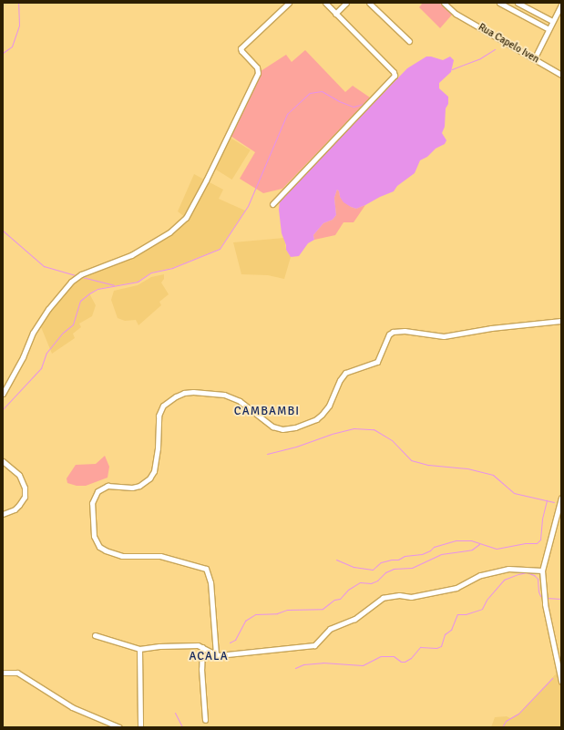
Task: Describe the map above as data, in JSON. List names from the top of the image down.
{
  "streets": {
    "street": ["Rua Capelo Iven"]
  },
  "districts": ["CAMBAMBI", "ACALA"]
}
